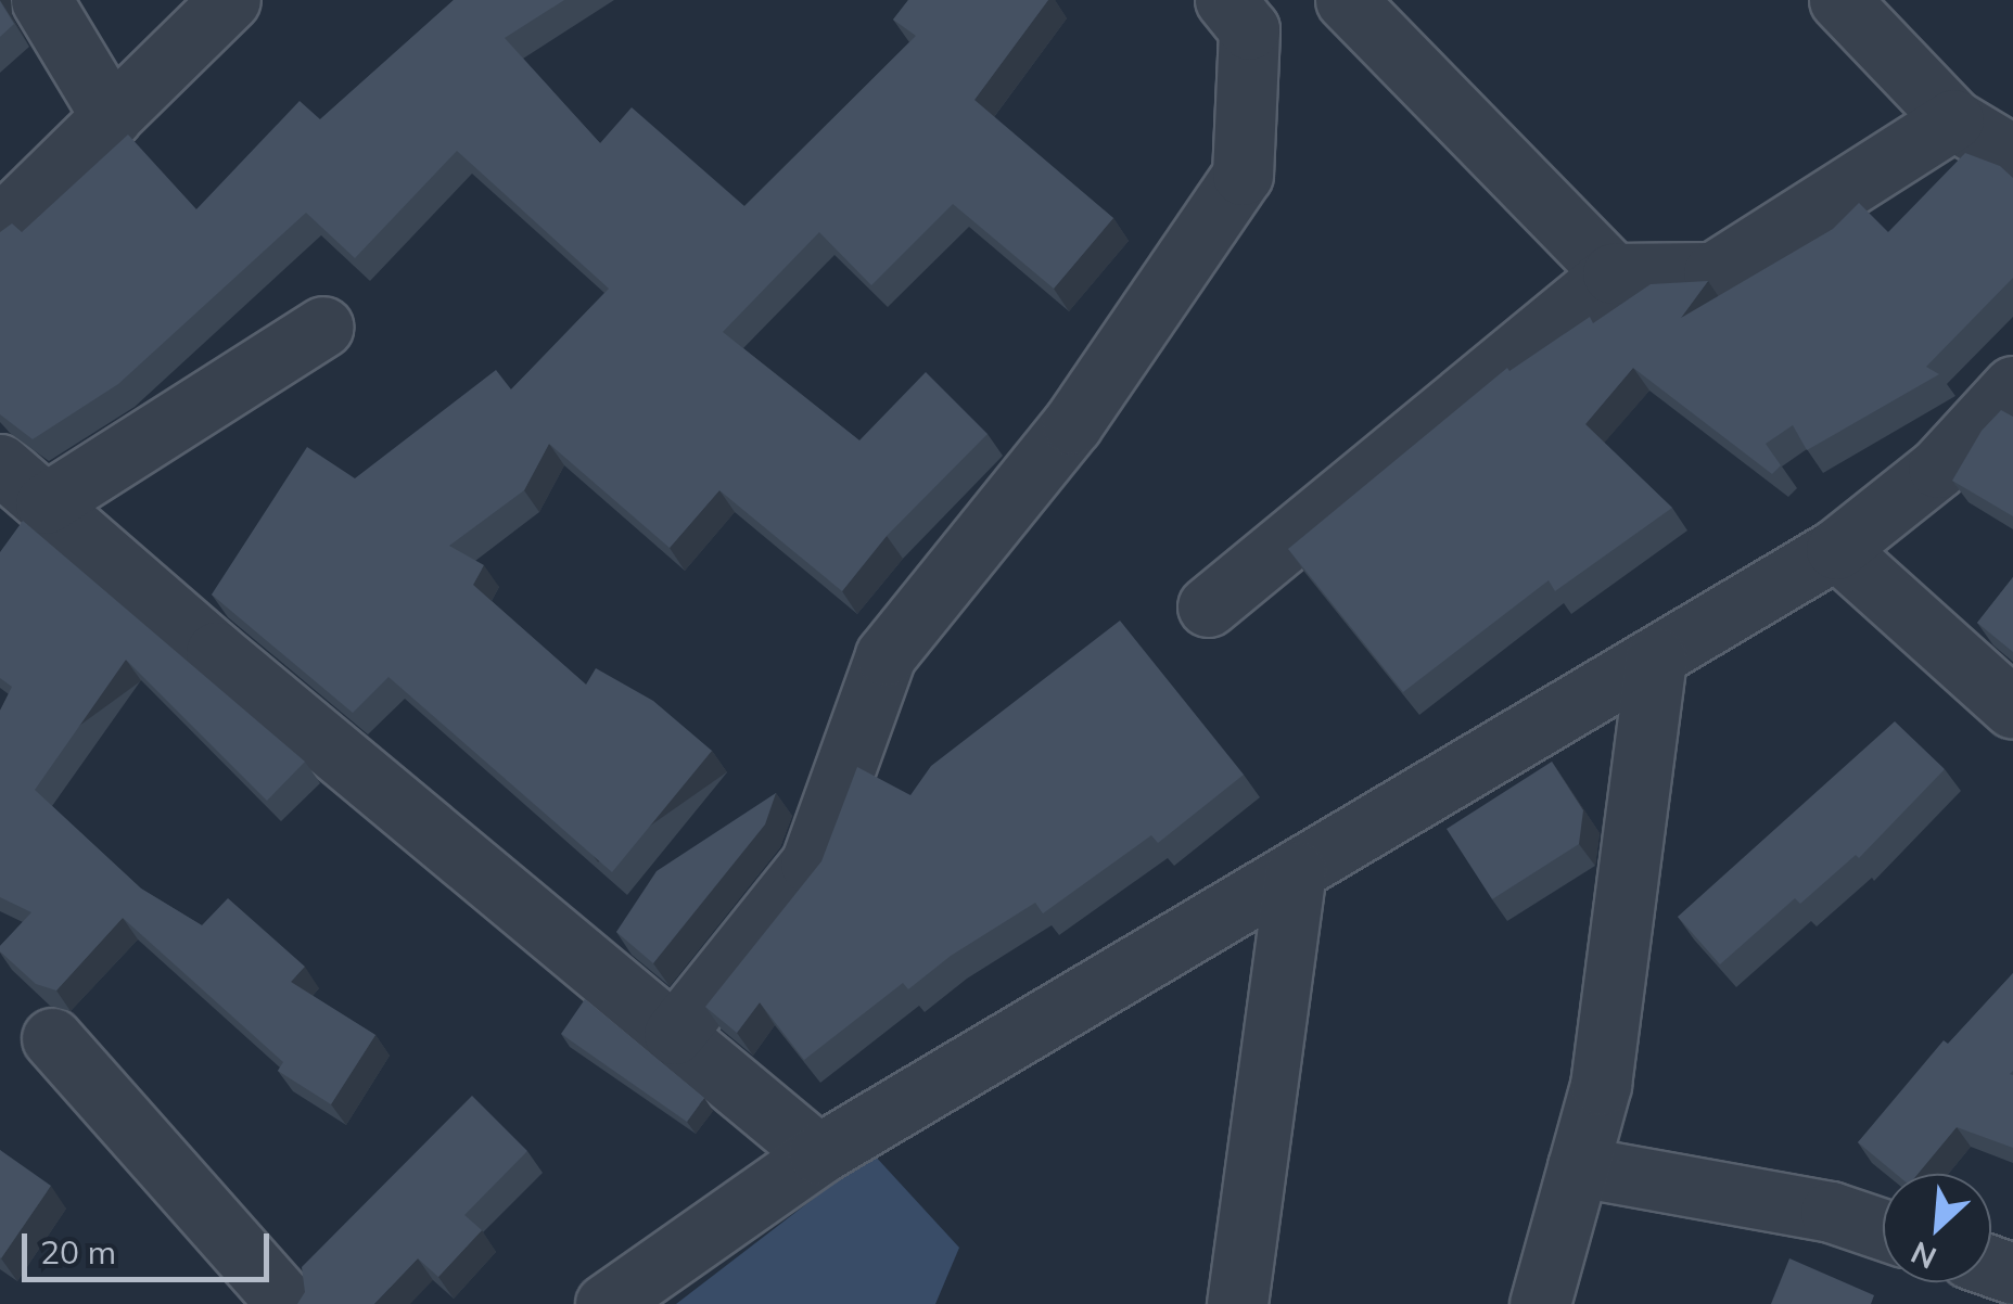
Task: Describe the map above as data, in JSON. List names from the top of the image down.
{
  "scale_bar": "20 m",
  "north": "bottom left"
}
